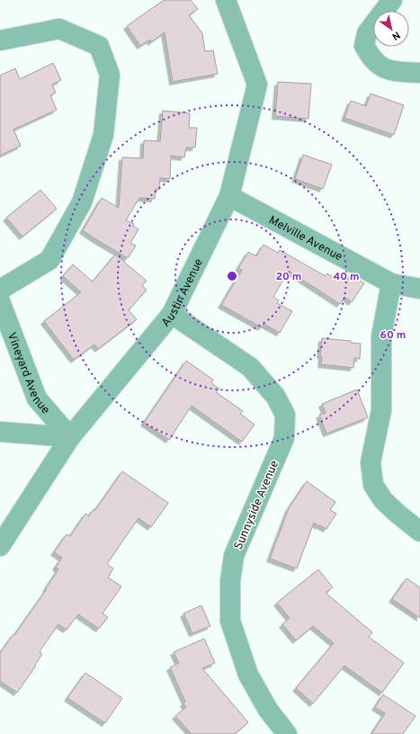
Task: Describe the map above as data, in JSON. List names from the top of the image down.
{
  "streets": {
    "street": [
      "Melville Avenue",
      "Austin Avenue",
      "Vineyard Avenue",
      "Sunnyside Avenue"
    ]
  },
  "crossings": [
    ["Melville Avenue", "Austin Avenue"],
    ["Austin Avenue", "Vineyard Avenue"],
    ["Austin Avenue", "Sunnyside Avenue"]
  ],
  "north": "bottom right",
  "rings": ["20 m", "40 m", "60 m"]
}
